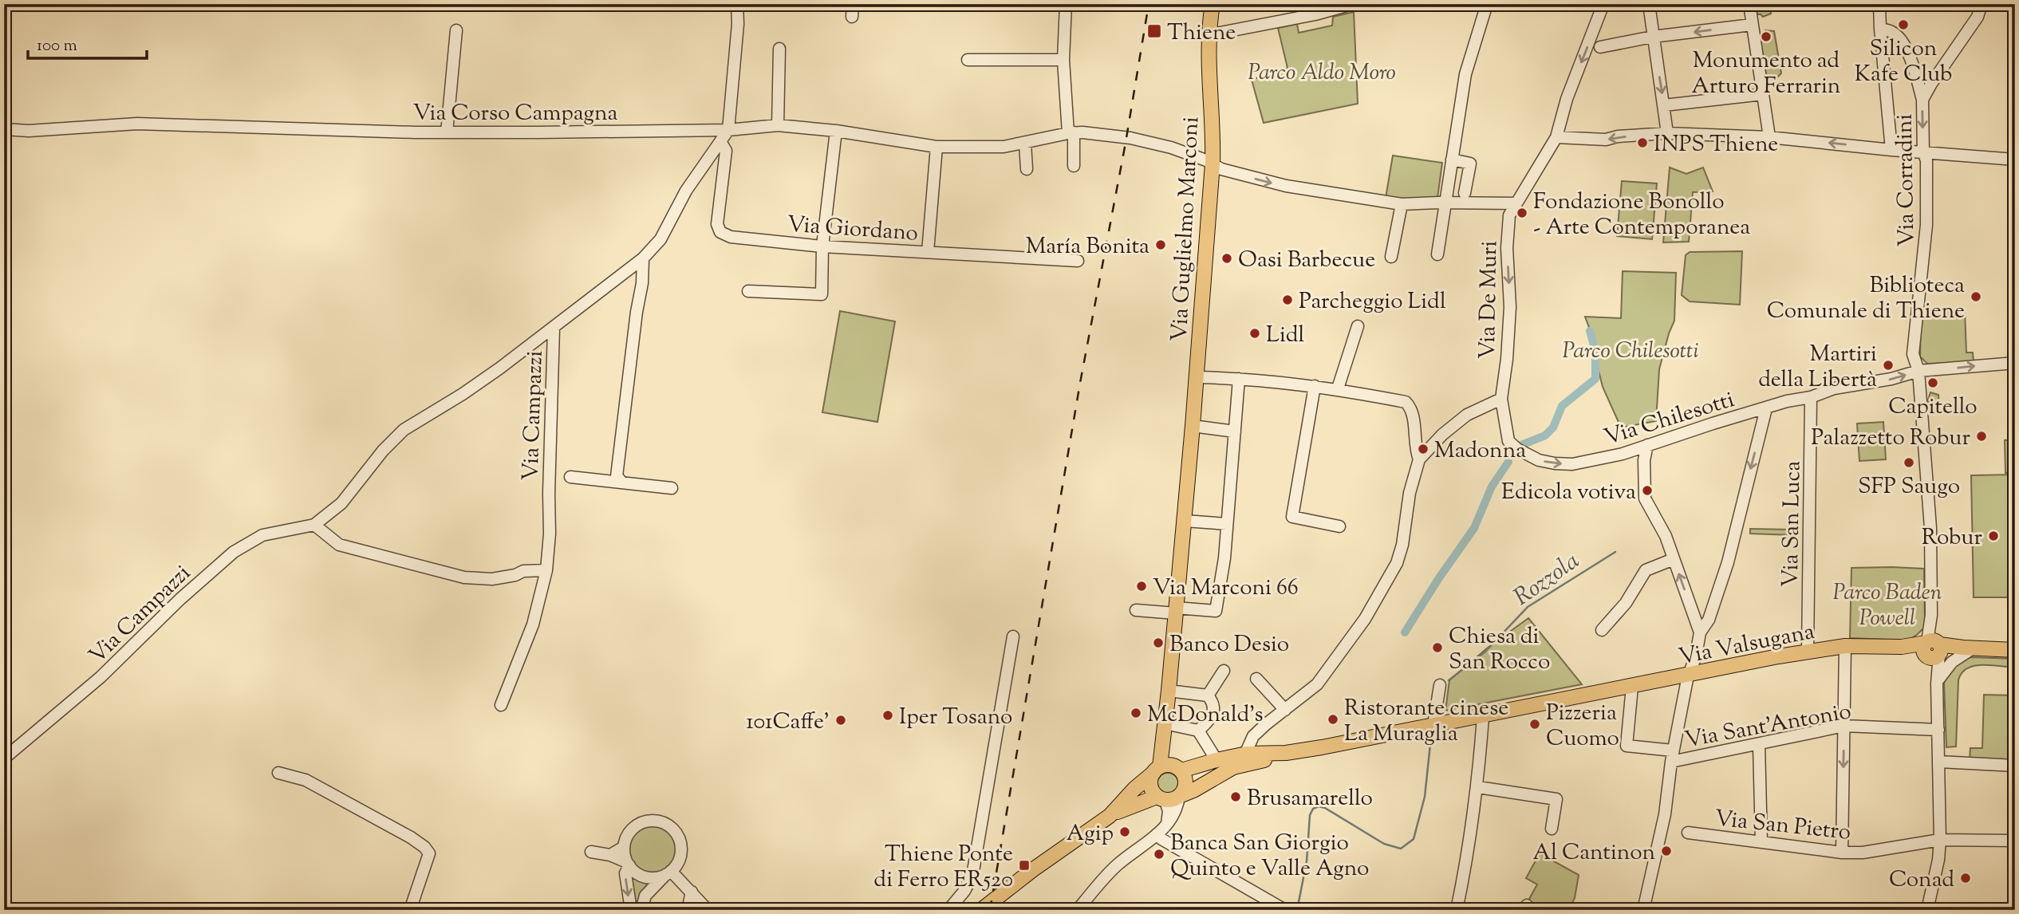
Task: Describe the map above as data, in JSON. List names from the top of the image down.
{
  "streets": {
    "main road": ["Via Guglielmo Marconi", "Via Valsugana"],
    "street": [
      "Via Corso Campagna",
      "Via Corradini",
      "Via Giordano",
      "Via De Muri",
      "Via Campazzi",
      "Via Chilesotti",
      "Via San Luca",
      "Via Sant'Antonio",
      "Via San Pietro"
    ]
  },
  "crossings": [
    ["Via Corso Campagna", "Via Guglielmo Marconi"],
    ["Via Corso Campagna", "Via De Muri"],
    ["Via Corso Campagna", "Via Campazzi"],
    ["Via Corradini", "Via Chilesotti"],
    ["Via Corradini", "Via Valsugana"],
    ["Via Giordano", "Via Campazzi"],
    ["Via Guglielmo Marconi", "Via Valsugana"],
    ["Via De Muri", "Via Chilesotti"],
    ["Via Chilesotti", "Via San Luca"],
    ["Via San Luca", "Via Valsugana"]
  ],
  "one_way": ["Via Chilesotti"],
  "water": ["Rozzola"],
  "parks": ["Parco Aldo Moro", "Parco Chilesotti", "Parco Baden Powell"],
  "places": {
    "other": [
      "Silicon Kafe Club",
      "Monumento ad Arturo Ferrarin",
      "INPS Thiene",
      "Fondazione Bonollo - Arte Contemporanea",
      "María Bonita",
      "Oasi Barbecue",
      "Biblioteca Comunale di Thiene",
      "Parcheggio Lidl",
      "Lidl",
      "Martiri della Libertà",
      "Capitello",
      "Palazzetto Robur",
      "Madonna",
      "SFP Saugo",
      "Edicola votiva",
      "Robur",
      "Via Marconi 66",
      "Banco Desio",
      "Chiesa di San Rocco",
      "McDonald's",
      "Iper Tosano",
      "Ristorante cinese La Muraglia",
      "101Caffe'",
      "Pizzeria Cuomo",
      "Brusamarello",
      "Agip",
      "Al Cantinon",
      "Banca San Giorgio Quinto e Valle Agno",
      "Conad"
    ],
    "transit": ["Thiene", "Thiene Ponte di Ferro ER520"]
  },
  "scale_bar": "100 m"
}
